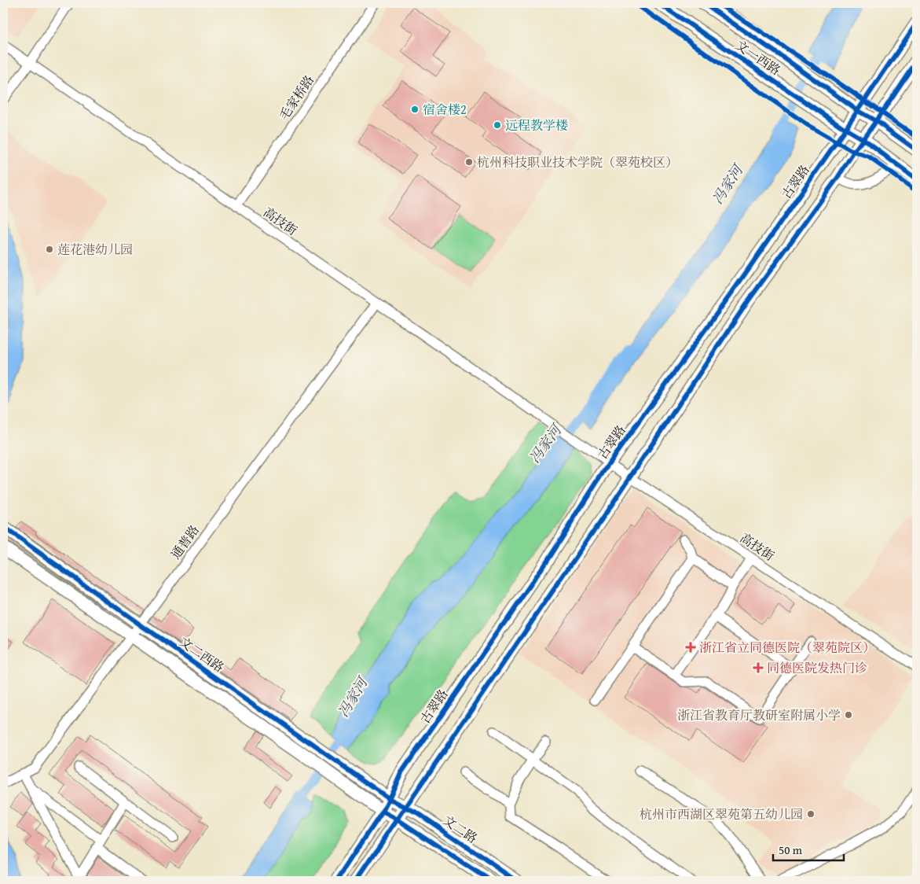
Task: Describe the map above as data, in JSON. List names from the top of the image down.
{
  "streets": {
    "main road": [
      "文一西路",
      "古翠路",
      "文二西路",
      "文二路"
    ],
    "street": ["毛家桥路", "高技街", "通普路"]
  },
  "crossings": [
    ["文一西路", "古翠路"],
    ["毛家桥路", "高技街"],
    ["古翠路", "高技街"],
    ["古翠路", "文二西路"],
    ["古翠路", "文二路"],
    ["高技街", "通普路"],
    ["通普路", "文二西路"],
    ["文二西路", "文二路"]
  ],
  "water": ["冯家河"],
  "places": {
    "other": [
      "宿舍楼2",
      "远程教学楼",
      "杭州科技职业技术学院（翠苑校区）",
      "莲花港幼儿园",
      "浙江省教育厅教研室附属小学",
      "杭州市西湖区翠苑第五幼儿园"
    ],
    "health": ["浙江省立同德医院（翠苑院区）", "同德医院发热门诊"]
  },
  "scale_bar": "50 m"
}
